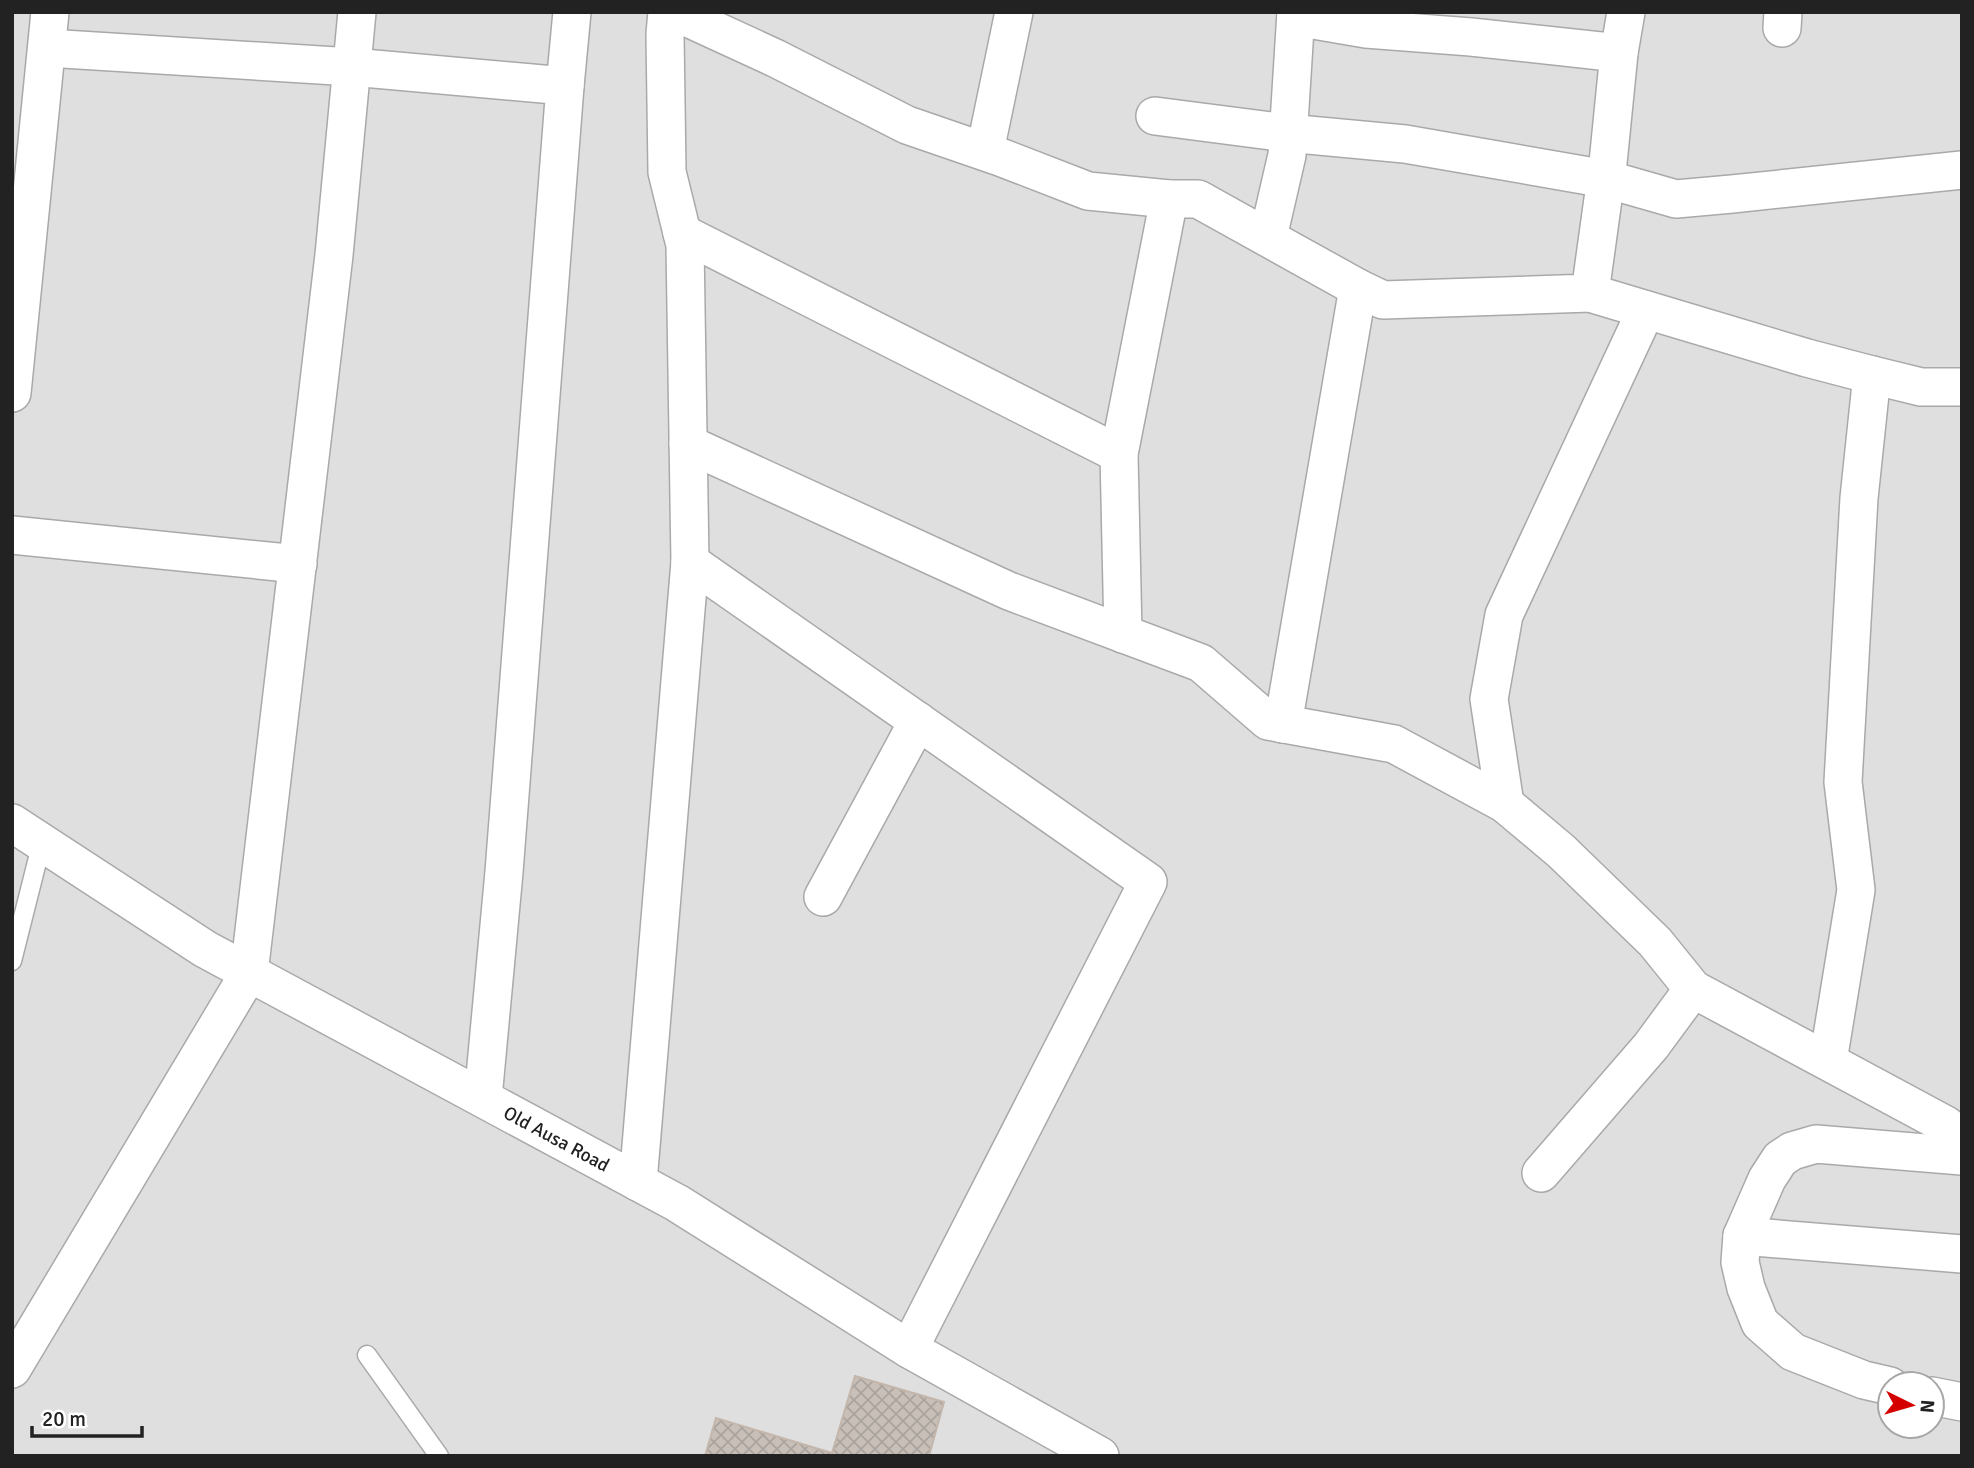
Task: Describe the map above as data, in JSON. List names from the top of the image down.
{
  "streets": {
    "street": ["Old Ausa Road"]
  },
  "scale_bar": "20 m",
  "north": "right"
}
